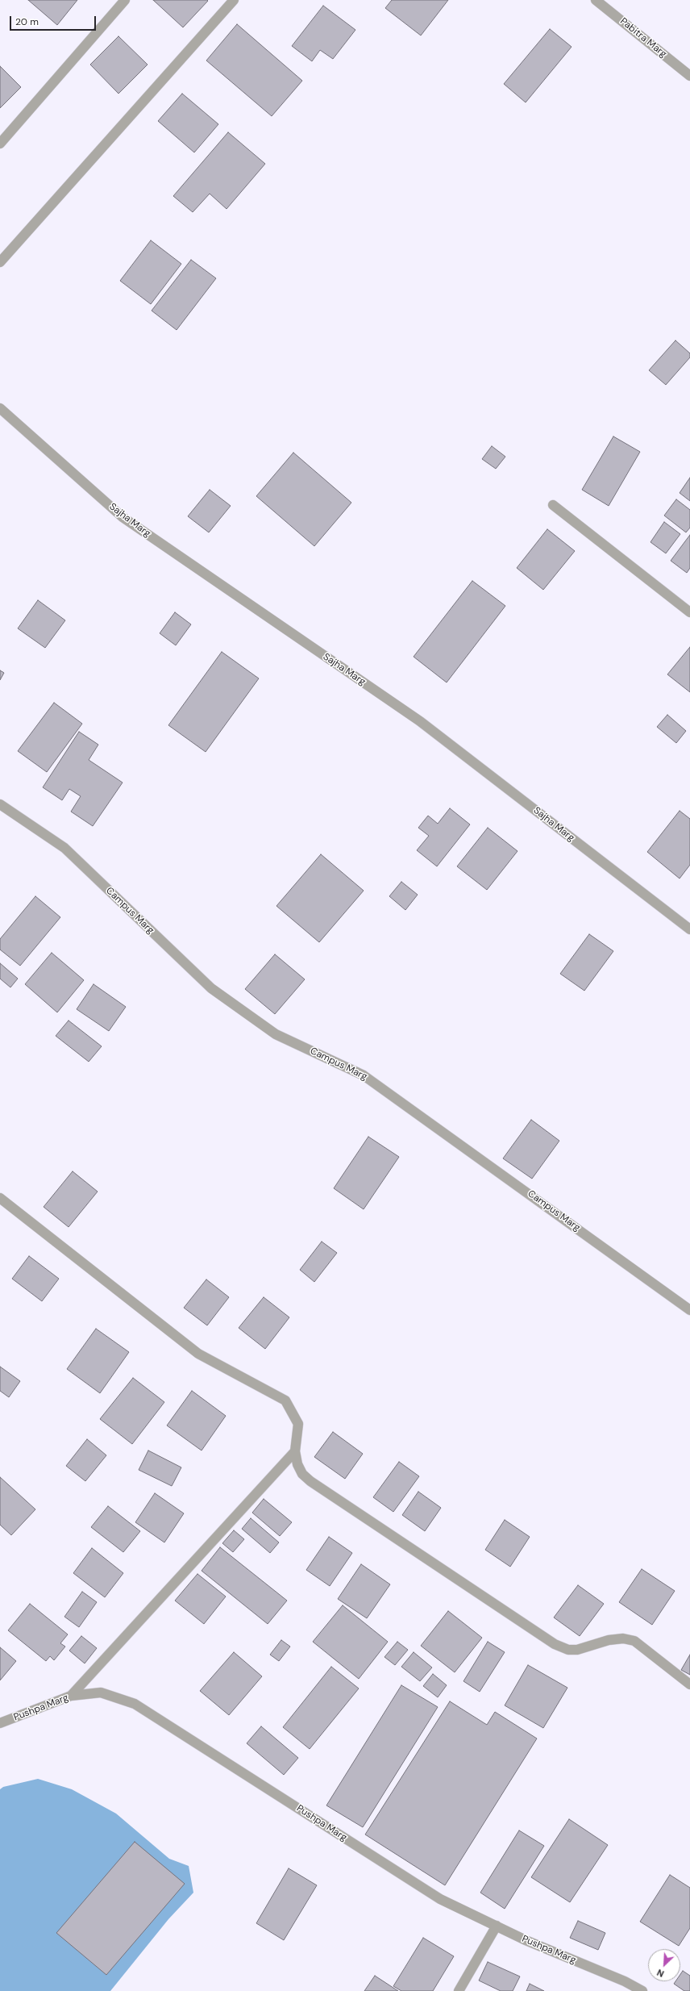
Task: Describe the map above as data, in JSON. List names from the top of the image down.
{
  "streets": {
    "street": [
      "Pabitra Marg",
      "Sajha Marg",
      "Campus Marg",
      "Pushpa Marg"
    ]
  },
  "scale_bar": "20 m",
  "north": "bottom left"
}
